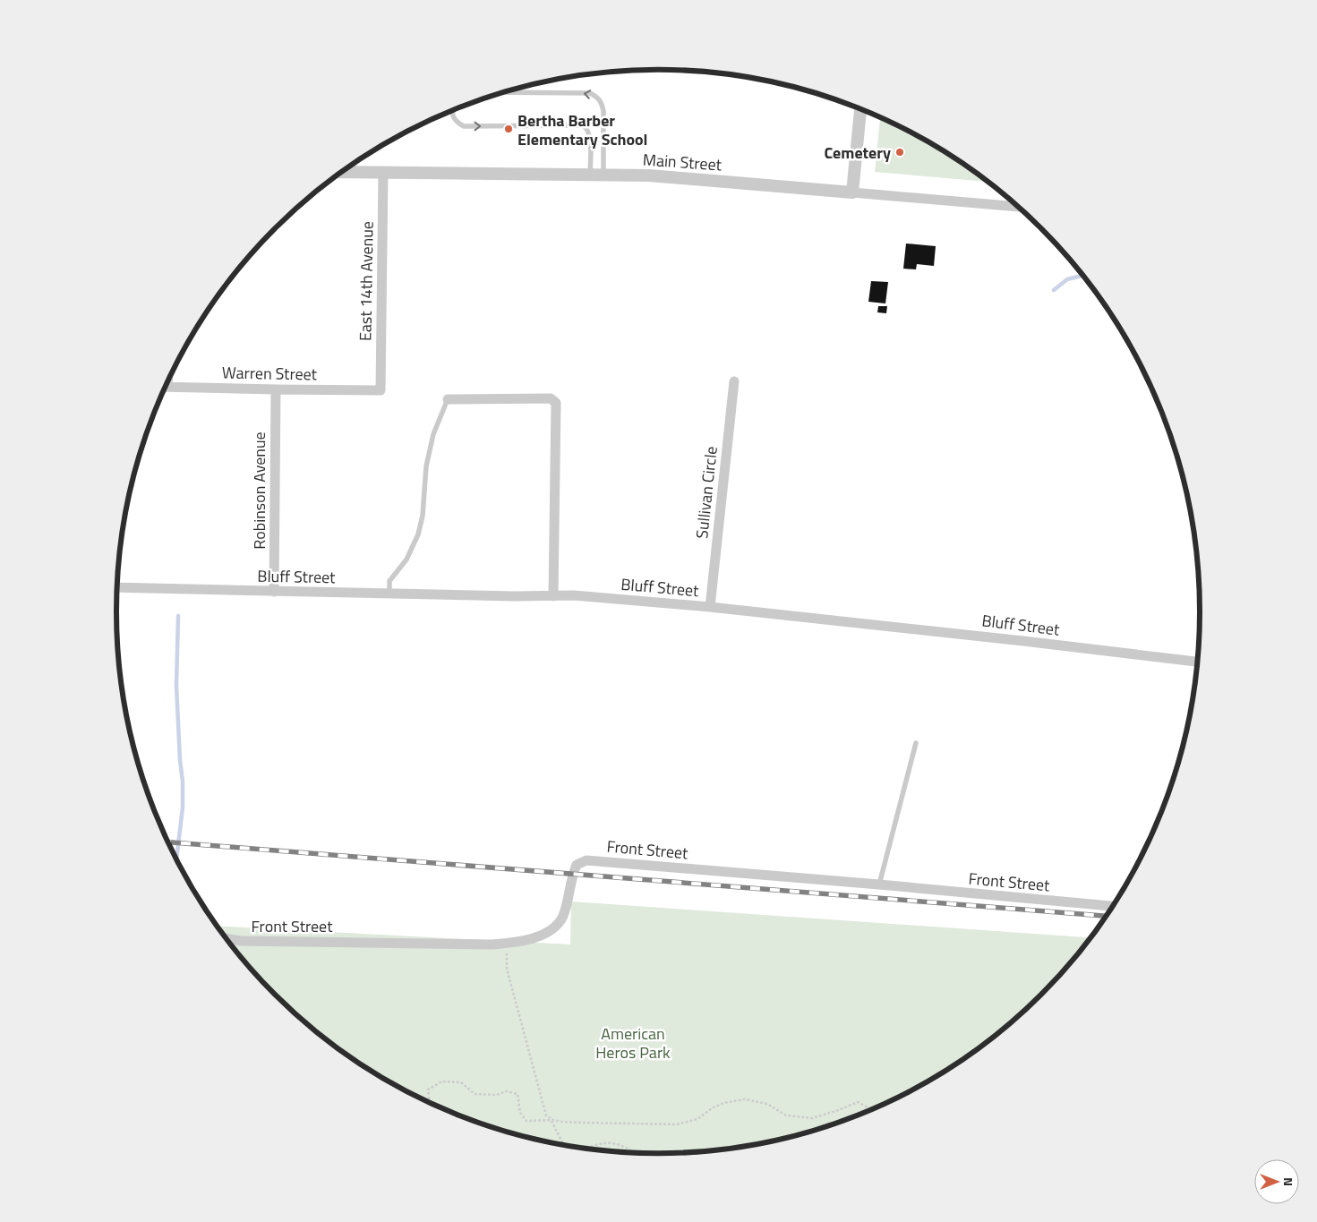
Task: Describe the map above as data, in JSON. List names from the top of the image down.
{
  "streets": {
    "street": [
      "Main Street",
      "East 14th Avenue",
      "Warren Street",
      "Robinson Avenue",
      "Sullivan Circle",
      "Bluff Street",
      "Front Street"
    ]
  },
  "crossings": [
    ["Main Street", "East 14th Avenue"],
    ["East 14th Avenue", "Warren Street"],
    ["Warren Street", "Robinson Avenue"],
    ["Robinson Avenue", "Bluff Street"],
    ["Sullivan Circle", "Bluff Street"]
  ],
  "parks": ["American Heros Park"],
  "places": ["Bertha Barber Elementary School", "Cemetery"],
  "north": "right"
}
